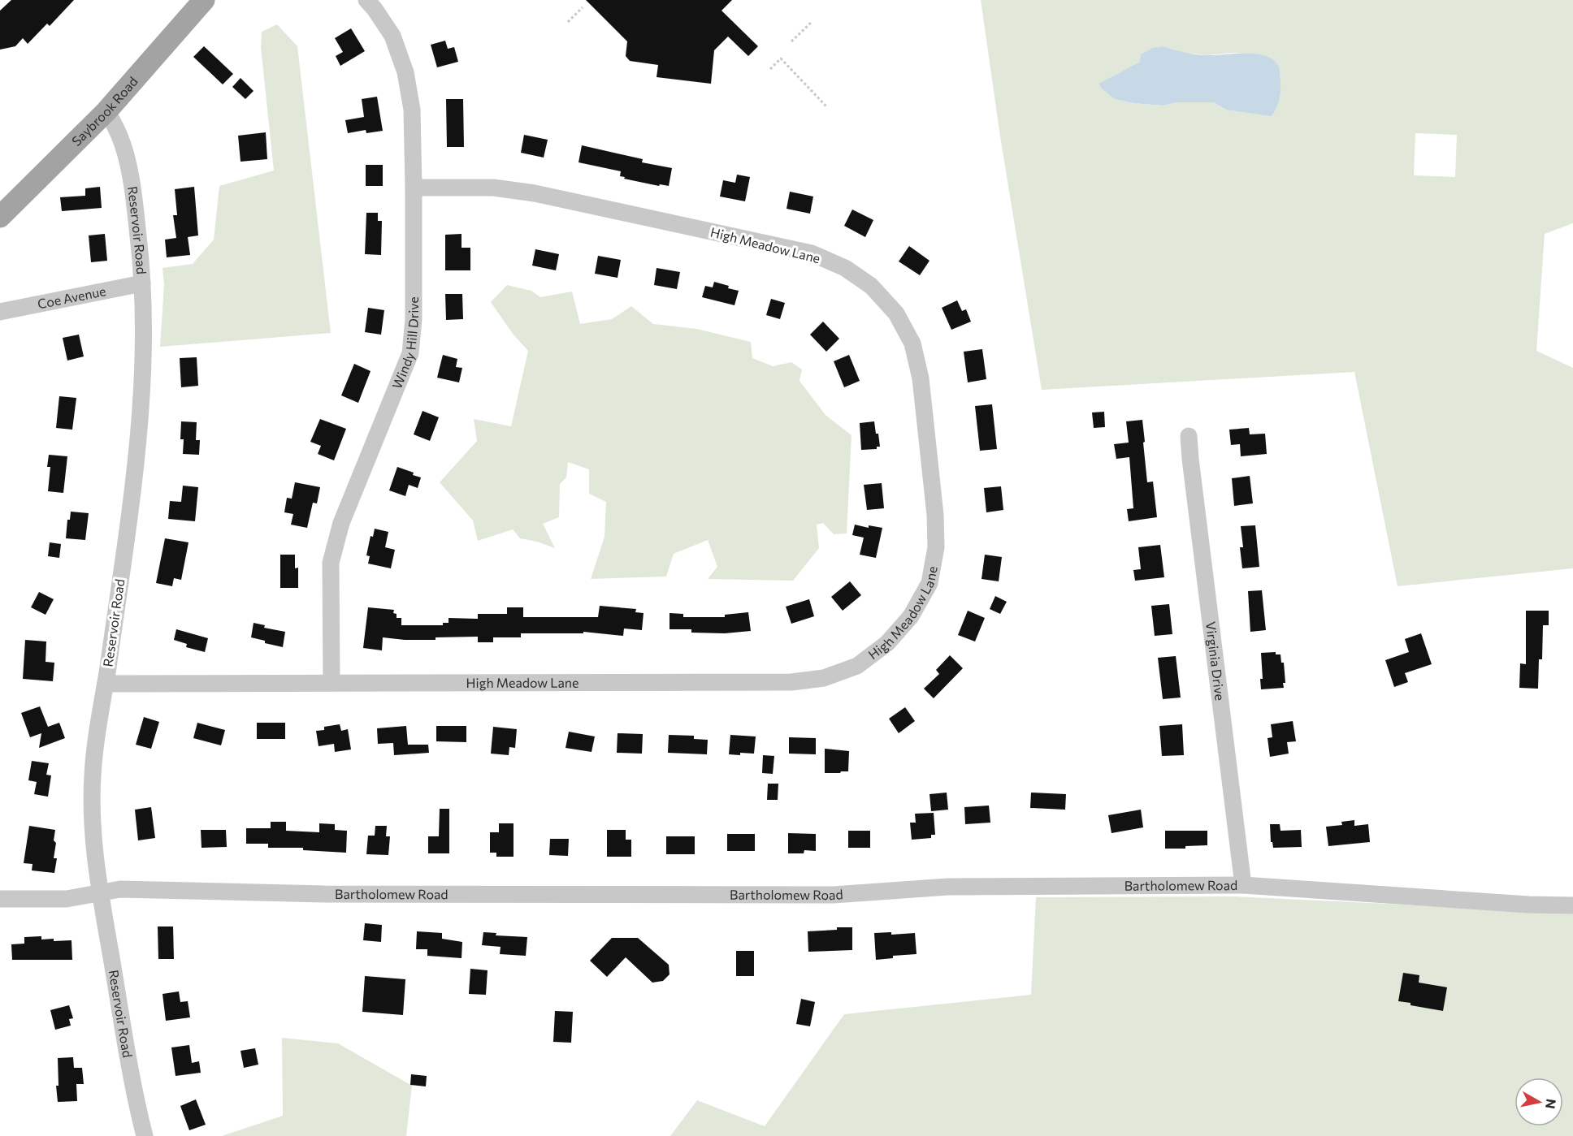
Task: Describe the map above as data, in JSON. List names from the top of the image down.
{
  "streets": {
    "main road": ["Saybrook Road"],
    "street": [
      "Reservoir Road",
      "High Meadow Lane",
      "Coe Avenue",
      "Windy Hill Drive",
      "Virginia Drive",
      "Bartholomew Road"
    ]
  },
  "crossings": [
    ["Saybrook Road", "Reservoir Road"],
    ["Reservoir Road", "High Meadow Lane"],
    ["Reservoir Road", "Coe Avenue"],
    ["Reservoir Road", "Bartholomew Road"],
    ["High Meadow Lane", "Windy Hill Drive"],
    ["Virginia Drive", "Bartholomew Road"]
  ],
  "north": "right"
}
